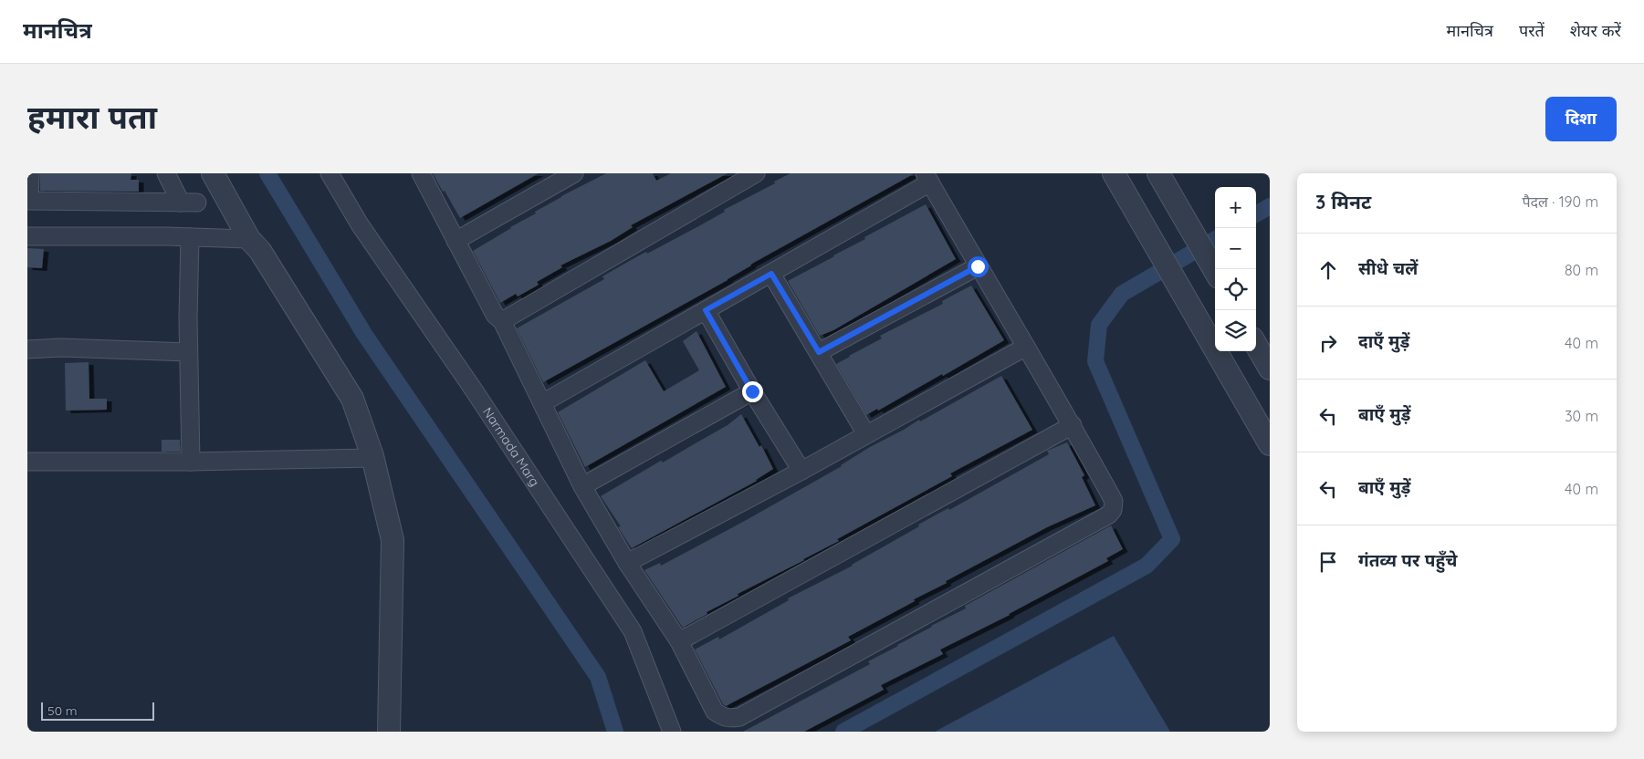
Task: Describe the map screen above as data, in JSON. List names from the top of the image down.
{
  "streets": {
    "street": ["Narmada Marg"]
  },
  "scale_bar": "50 m",
  "page": {
    "header": "मानचित्र",
    "nav": ["मानचित्र", "परतें", "शेयर करें"],
    "title": "हमारा पता",
    "buttons": "दिशा",
    "heading": ["3 मिनट", "पैदल · 190 m"],
    "map_buttons": ["+", "−"],
    "list": [
      ["सीधे चलें", "80 m"],
      ["दाएँ मुड़ें", "40 m"],
      ["बाएँ मुड़ें", "30 m"],
      ["बाएँ मुड़ें", "40 m"],
      "गंतव्य पर पहुँचे"
    ],
    "scale": "50 m"
  }
}
